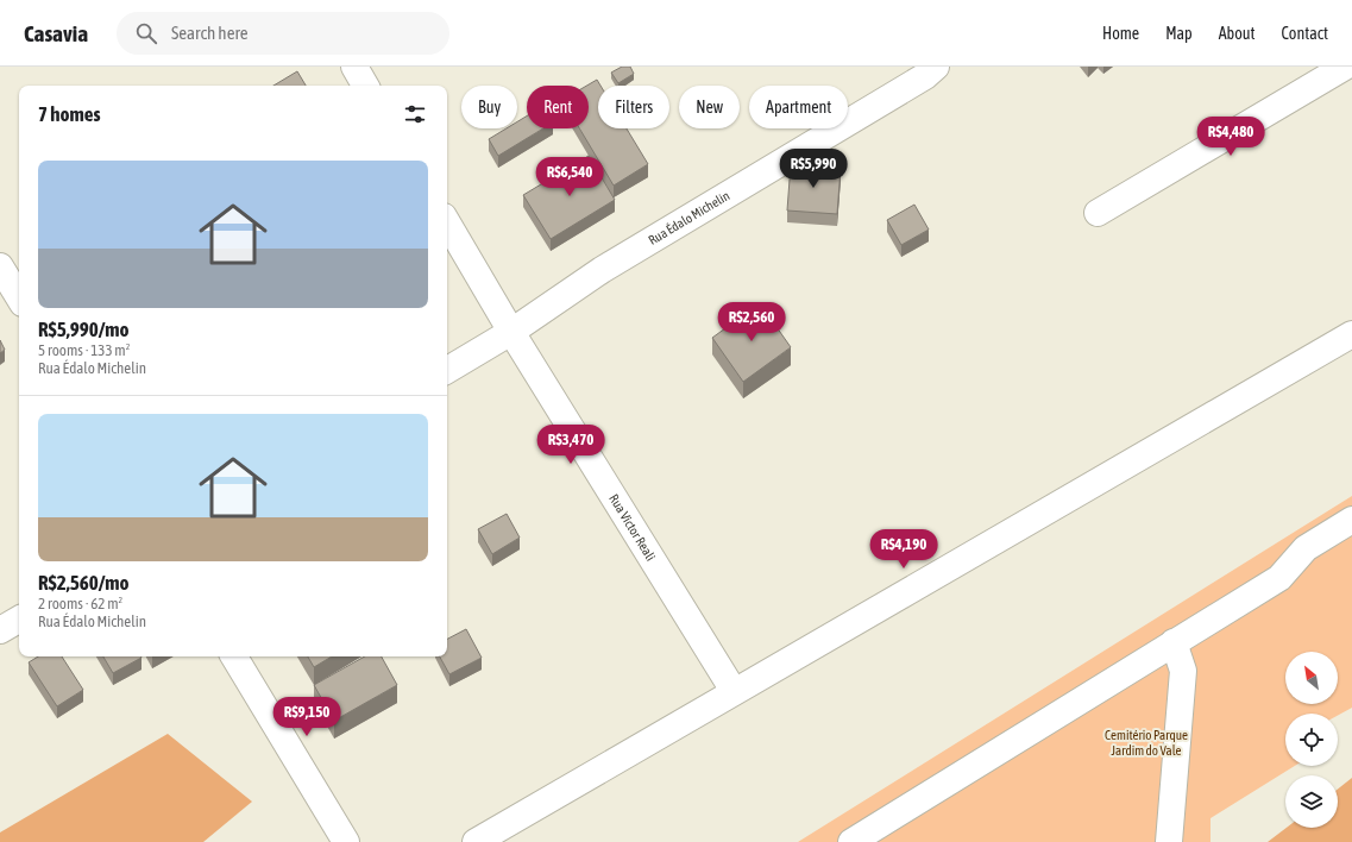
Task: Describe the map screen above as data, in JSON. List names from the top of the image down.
{
  "streets": {
    "street": ["Rua Édalo Michelin", "Rua Victor Reali"]
  },
  "crossings": [
    ["Rua Édalo Michelin", "Rua Victor Reali"]
  ],
  "parks": ["Cemitério Parque Jardim do Vale"],
  "north": "top left",
  "page": {
    "header": "Casavia",
    "search": "Search here",
    "nav": [
      "Home",
      "Map",
      "About",
      "Contact"
    ],
    "chip": [
      "Buy",
      "Rent",
      "Filters",
      "New",
      "Apartment"
    ],
    "heading": "7 homes",
    "price": [
      "R$4,480",
      "R$5,990",
      "R$6,540",
      "R$2,560",
      "R$3,470",
      "R$4,190",
      "R$9,150"
    ],
    "list": [
      {
        "name": "R$5,990/mo",
        "note": "5 rooms · 133 m² · Rua Édalo Michelin"
      },
      {
        "name": "R$2,560/mo",
        "note": "2 rooms · 62 m² · Rua Édalo Michelin"
      }
    ]
  }
}
